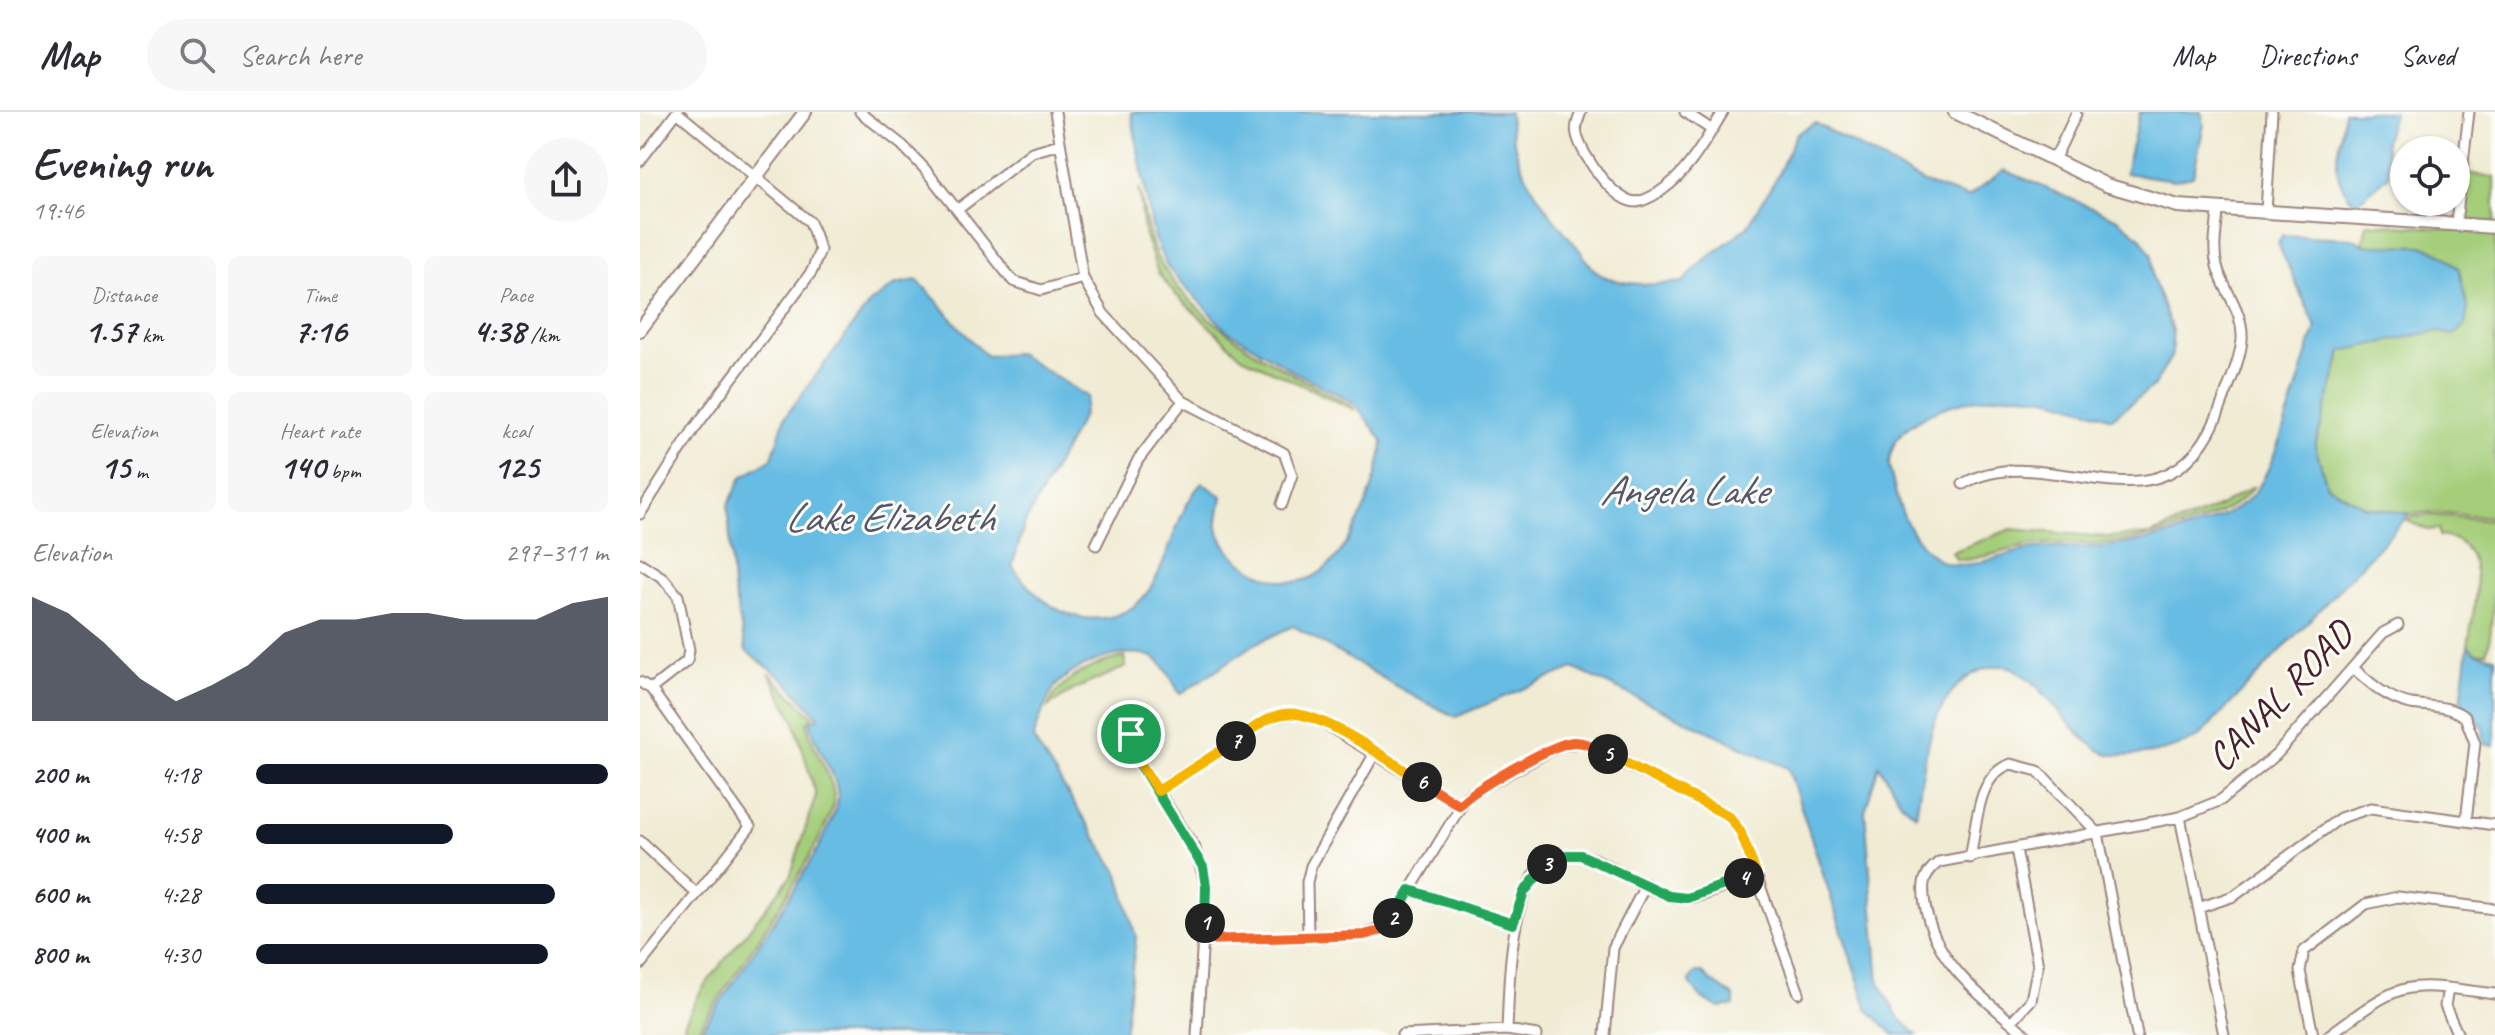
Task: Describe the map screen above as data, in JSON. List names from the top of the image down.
{
  "streets": {
    "street": ["CANAL ROAD"]
  },
  "water": ["Angela Lake", "Lake Elizabeth"],
  "page": {
    "header": "Map",
    "search": "Search here",
    "nav": ["Map", "Directions", "Saved"],
    "heading": ["Evening run", "19:46"],
    "stats": [
      ["Distance", "1.57 km"],
      ["Time", "7:16"],
      ["Pace", "4:38 /km"],
      ["Elevation", "15 m"],
      ["Heart rate", "140 bpm"],
      ["kcal", "125"]
    ],
    "chart": ["Elevation", "297–311 m"],
    "pins": [
      "7",
      "5",
      "6",
      "3",
      "4",
      "2",
      "1"
    ],
    "list": [
      {
        "name": "200 m",
        "note": "4:18"
      },
      {
        "name": "400 m",
        "note": "4:58"
      },
      {
        "name": "600 m",
        "note": "4:28"
      },
      {
        "name": "800 m",
        "note": "4:30"
      }
    ]
  }
}
